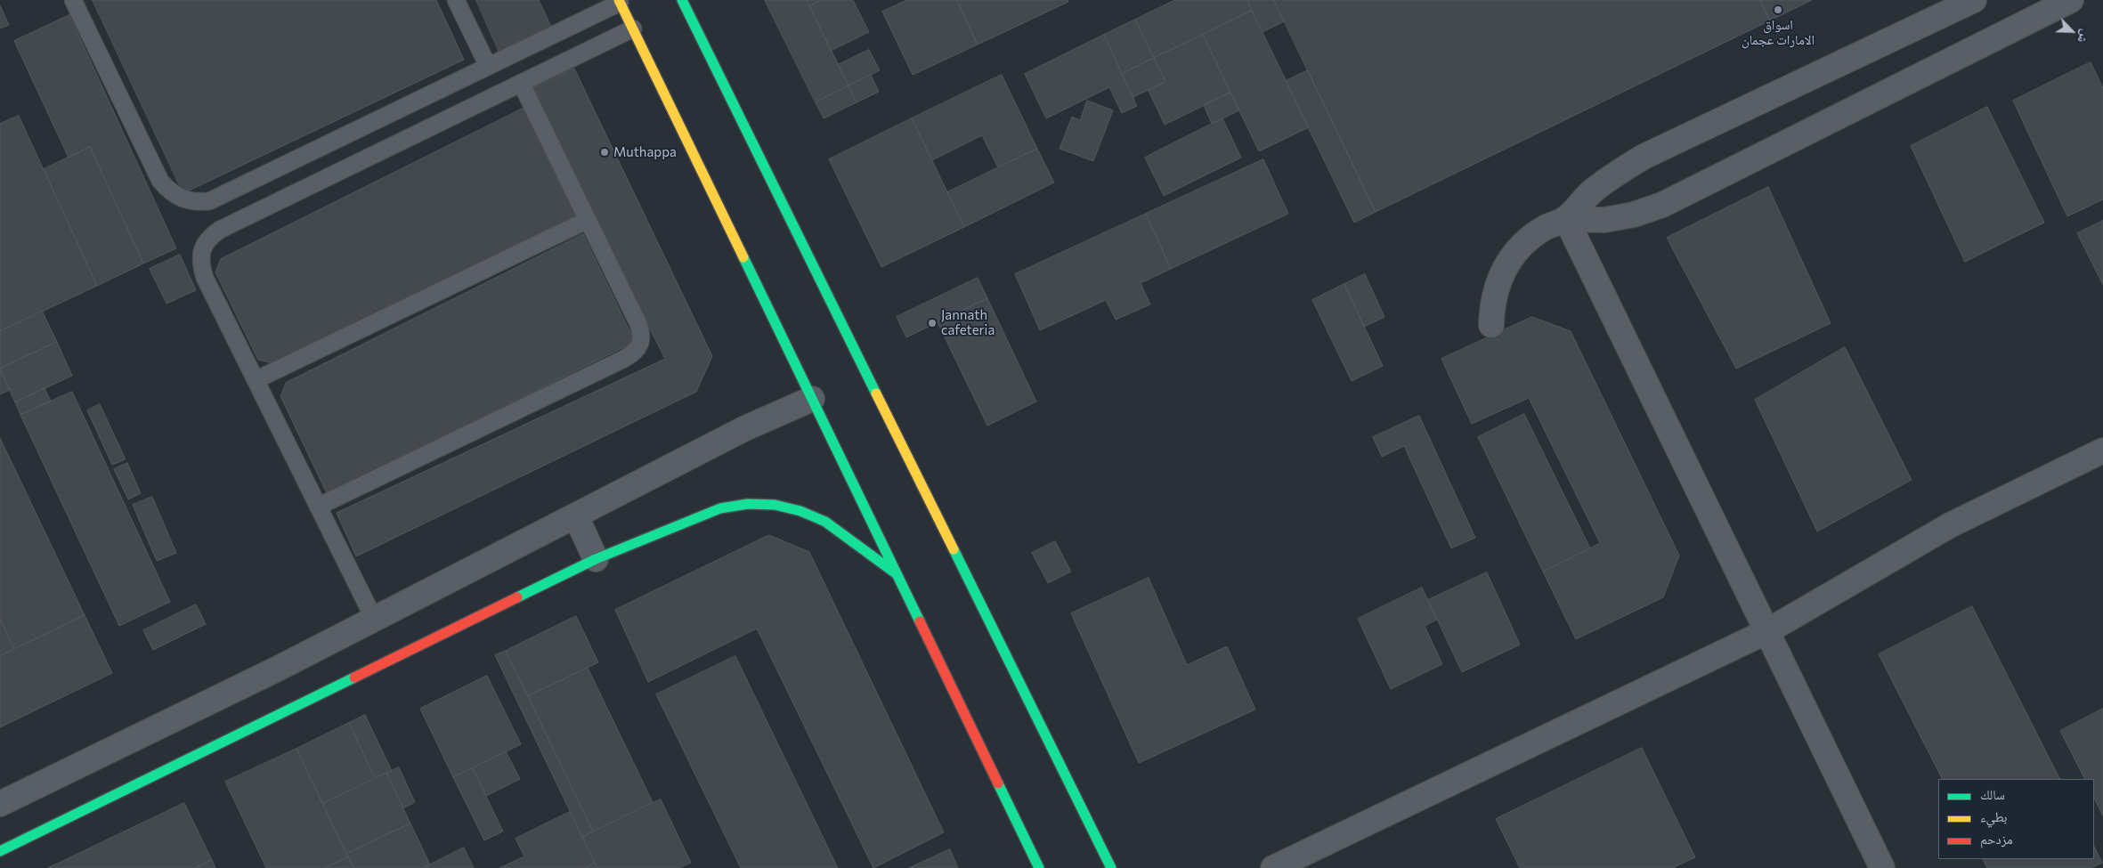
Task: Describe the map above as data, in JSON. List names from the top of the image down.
{
  "places": ["اسواق الامارات عجمان", "Muthappa", "Jannath cafeteria"],
  "legend": ["سالك", "بطيء", "مزدحم"],
  "north": "bottom right"
}
